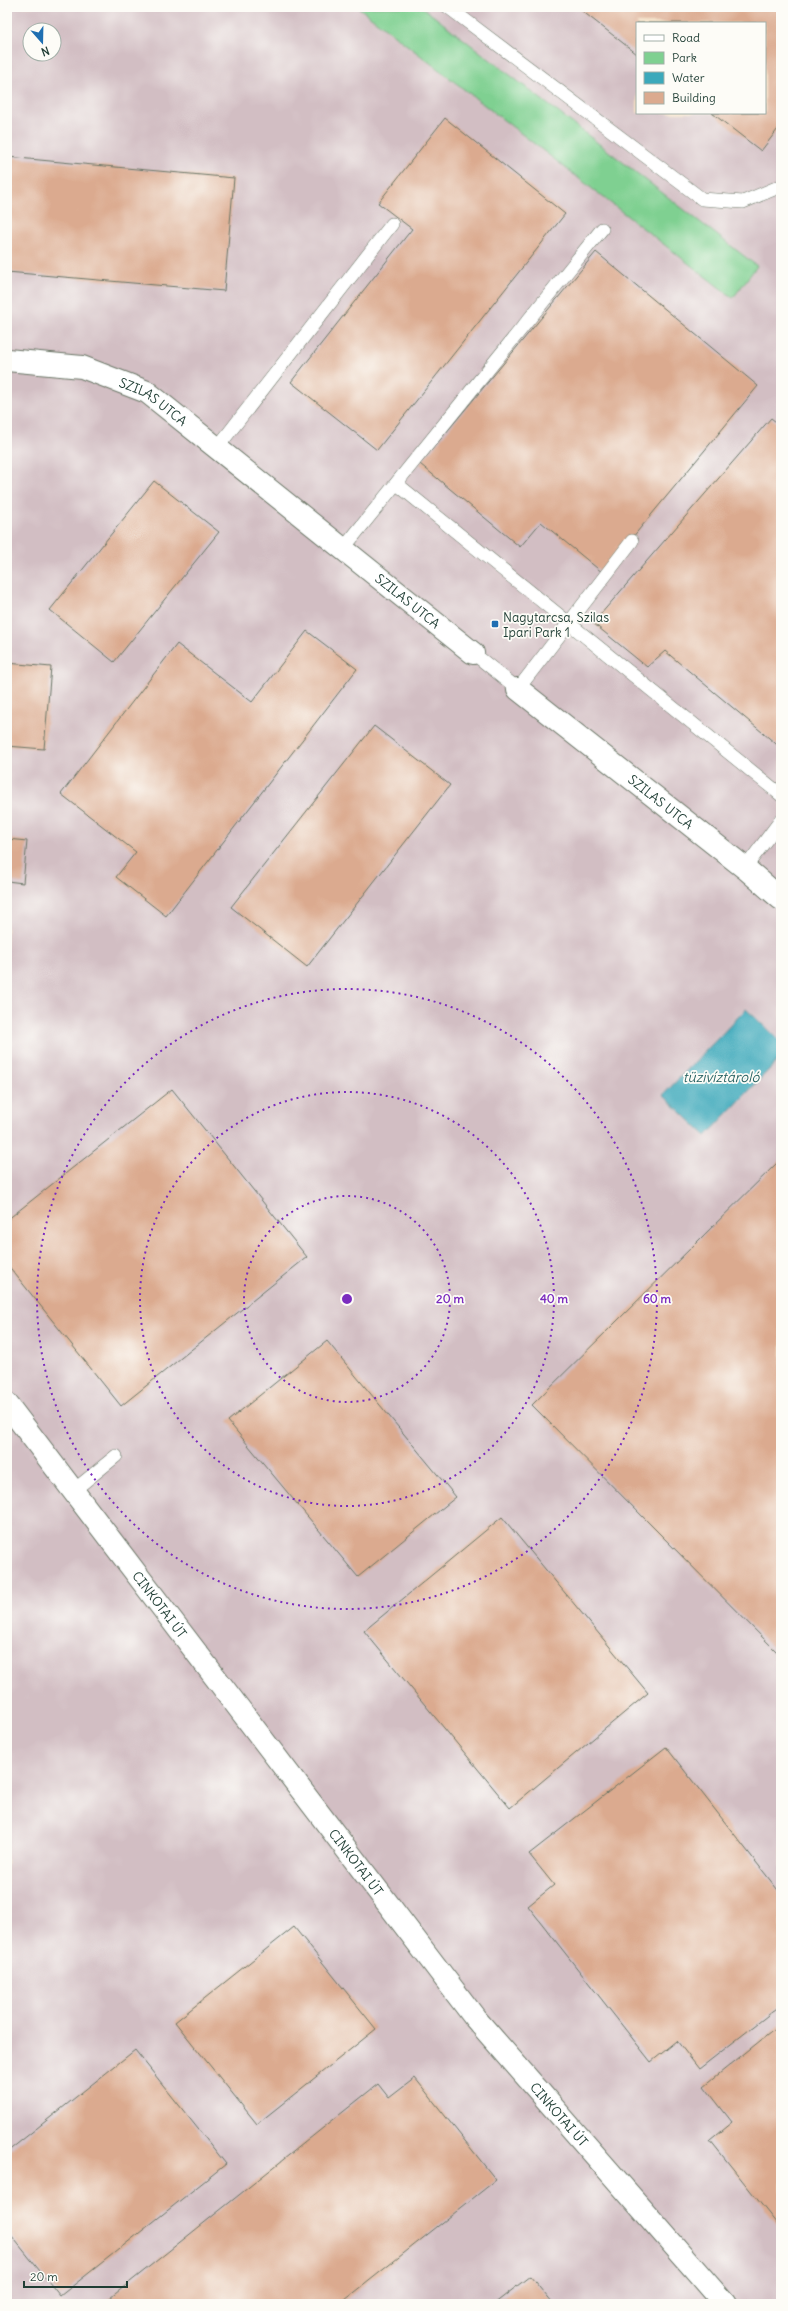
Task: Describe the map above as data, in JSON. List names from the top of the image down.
{
  "streets": {
    "street": ["SZILAS UTCA", "CINKOTAI ÚT"]
  },
  "water": ["tüzivíztároló"],
  "places": {
    "transit": ["Nagytarcsa, Szilas Ipari Park 1"]
  },
  "legend": [
    "Road",
    "Park",
    "Water",
    "Building"
  ],
  "scale_bar": "20 m",
  "north": "bottom",
  "rings": ["20 m", "40 m", "60 m"]
}
